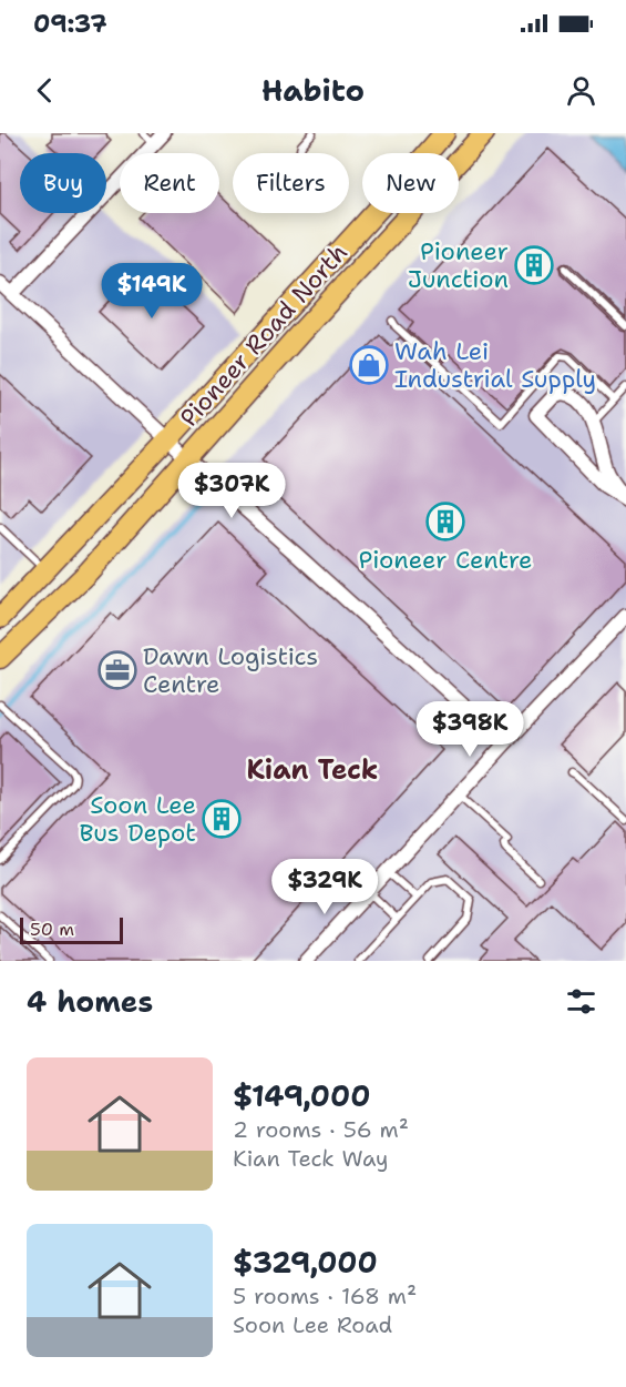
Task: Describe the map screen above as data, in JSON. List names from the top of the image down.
{
  "streets": {
    "main road": ["Pioneer Road North"]
  },
  "districts": ["Kian Teck"],
  "places": {
    "building": ["Pioneer Junction", "Pioneer Centre", "Soon Lee Bus Depot"],
    "shop": ["Wah Lei Industrial Supply"],
    "office": ["Dawn Logistics Centre"]
  },
  "scale_bar": "50 m",
  "page": {
    "status": "09:37",
    "header": "Habito",
    "chip": [
      "Buy",
      "Rent",
      "Filters",
      "New"
    ],
    "price": [
      "$149K",
      "$307K",
      "$398K",
      "$329K"
    ],
    "scale": "50 m",
    "heading": "4 homes",
    "list": [
      {
        "name": "$149,000",
        "note": "2 rooms · 56 m² · Kian Teck Way"
      },
      {
        "name": "$329,000",
        "note": "5 rooms · 168 m² · Soon Lee Road"
      }
    ]
  }
}
